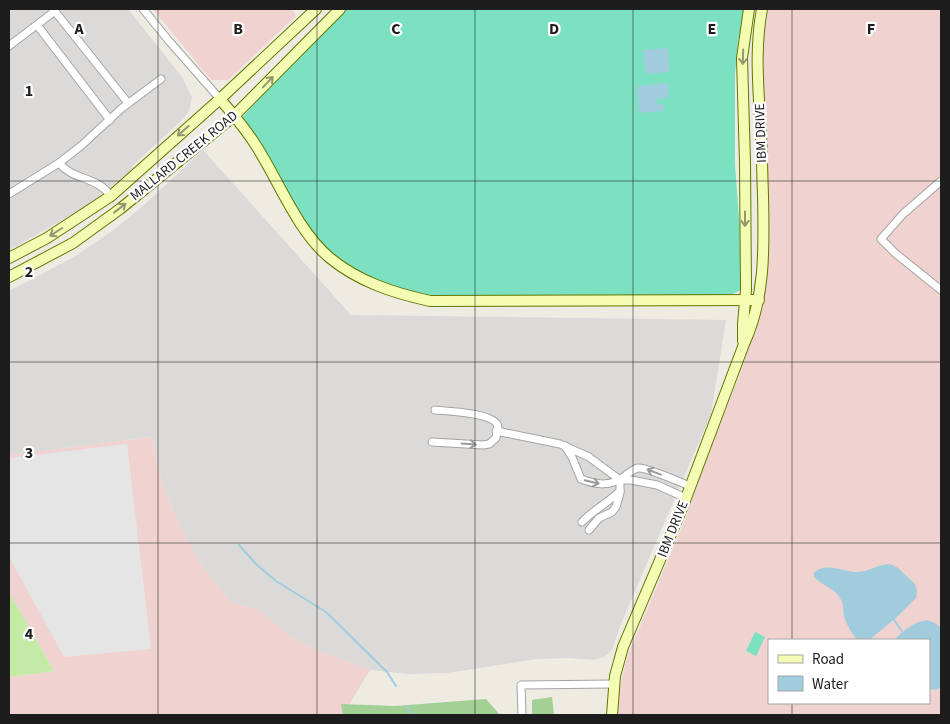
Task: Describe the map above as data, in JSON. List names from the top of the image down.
{
  "streets": {
    "street": ["IBM DRIVE", "MALLARD CREEK ROAD"]
  },
  "legend": ["Road", "Water"],
  "grid": {
    "columns": [
      "A",
      "B",
      "C",
      "D",
      "E",
      "F"
    ],
    "rows": [
      "1",
      "2",
      "3",
      "4"
    ]
  }
}
